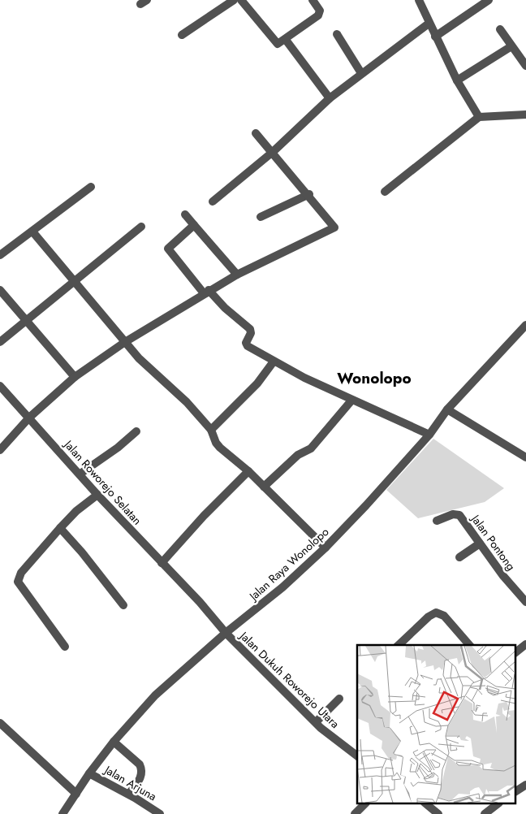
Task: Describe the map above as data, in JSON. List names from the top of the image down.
{
  "streets": {
    "street": [
      "Jalan Roworejo Selatan",
      "Jalan Pontong",
      "Jalan Raya Wonolopo",
      "Jalan Dukuh Roworejo Utara",
      "Jalan Arjuna"
    ]
  },
  "crossings": [
    ["Jalan Roworejo Selatan", "Jalan Raya Wonolopo"],
    ["Jalan Roworejo Selatan", "Jalan Dukuh Roworejo Utara"],
    ["Jalan Raya Wonolopo", "Jalan Dukuh Roworejo Utara"],
    ["Jalan Raya Wonolopo", "Jalan Arjuna"]
  ],
  "districts": ["Wonolopo"]
}
